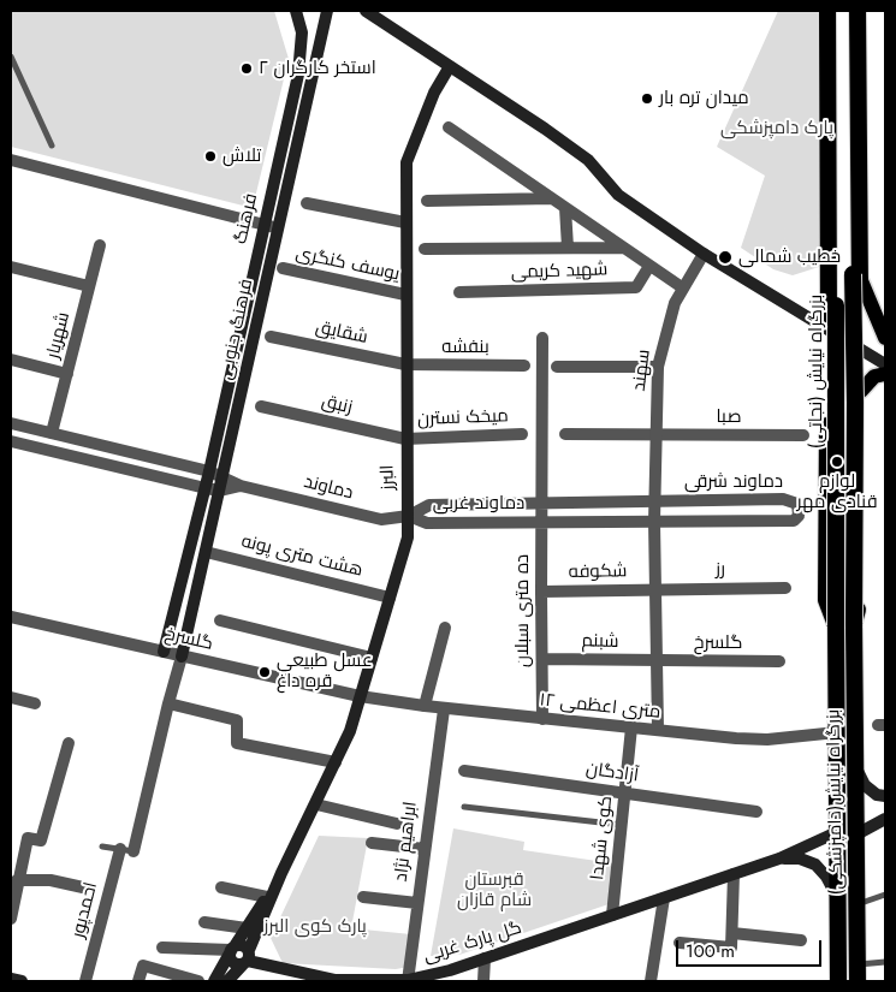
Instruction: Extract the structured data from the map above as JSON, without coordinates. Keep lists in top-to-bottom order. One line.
{"streets":{"highway":["بزرگراه نیایش (نجاتی)","بزرگراه نیایش(دامپزشکی)"],"main road":["فرهنگ","فرهنگ جنوبی","البرز","گل پارک غربی"],"street":["یوسف کنگری","شهید کریمی","شقایق","شهریار","بنفشه","سهند","زنبق","صبا","میخک نسترن","دماوند شرقی","دماوند","دماوند غربی","هشت متری پونه","رز","شکوفه","ده متری سبلان","گلسرخ","شبنم","۱۲ متری اعظمی","آزادگان","کوی شهدا","ابراهیم نژاد","احمدپور"]},"crossings":[["فرهنگ","گلسرخ"],["یوسف کنگری","البرز"],["فرهنگ جنوبی","هشت متری پونه"],["فرهنگ جنوبی","گلسرخ"],["شقایق","بنفشه"],["شقایق","البرز"],["بنفشه","البرز"],["سهند","صبا"],["سهند","دماوند شرقی"],["سهند","دماوند غربی"],["بزرگراه نیایش (نجاتی)","بزرگراه نیایش(دامپزشکی)"],["زنبق","میخک نسترن"],["زنبق","البرز"],["میخک نسترن","البرز"],["البرز","دماوند"],["البرز","دماوند غربی"],["البرز","هشت متری پونه"],["البرز","گلسرخ"],["البرز","۱۲ متری اعظمی"],["البرز","گل پارک غربی"],["دماوند شرقی","دماوند غربی"],["دماوند","دماوند غربی"],["دماوند غربی","ده متری سبلان"],["رز","شکوفه"],["شکوفه","ده متری سبلان"],["ده متری سبلان","شبنم"],["ده متری سبلان","۱۲ متری اعظمی"],["گلسرخ","شبنم"],["گلسرخ","۱۲ متری اعظمی"],["۱۲ متری اعظمی","بزرگراه نیایش(دامپزشکی)"],["۱۲ متری اعظمی","کوی شهدا"],["۱۲ متری اعظمی","ابراهیم نژاد"],["آزادگان","کوی شهدا"],["بزرگراه نیایش(دامپزشکی)","گل پارک غربی"],["کوی شهدا","گل پارک غربی"],["ابراهیم نژاد","گل پارک غربی"]],"parks":["پارک دامپزشکی","قبرستان شام قازان","پارک کوی البرز"],"places":["استخر کارگران ۲","میدان تره بار","تلاش","خطیب شمالی","لوازم قنادی مهر","عسل طبیعی قره داغ"],"scale_bar":"100 m"}
